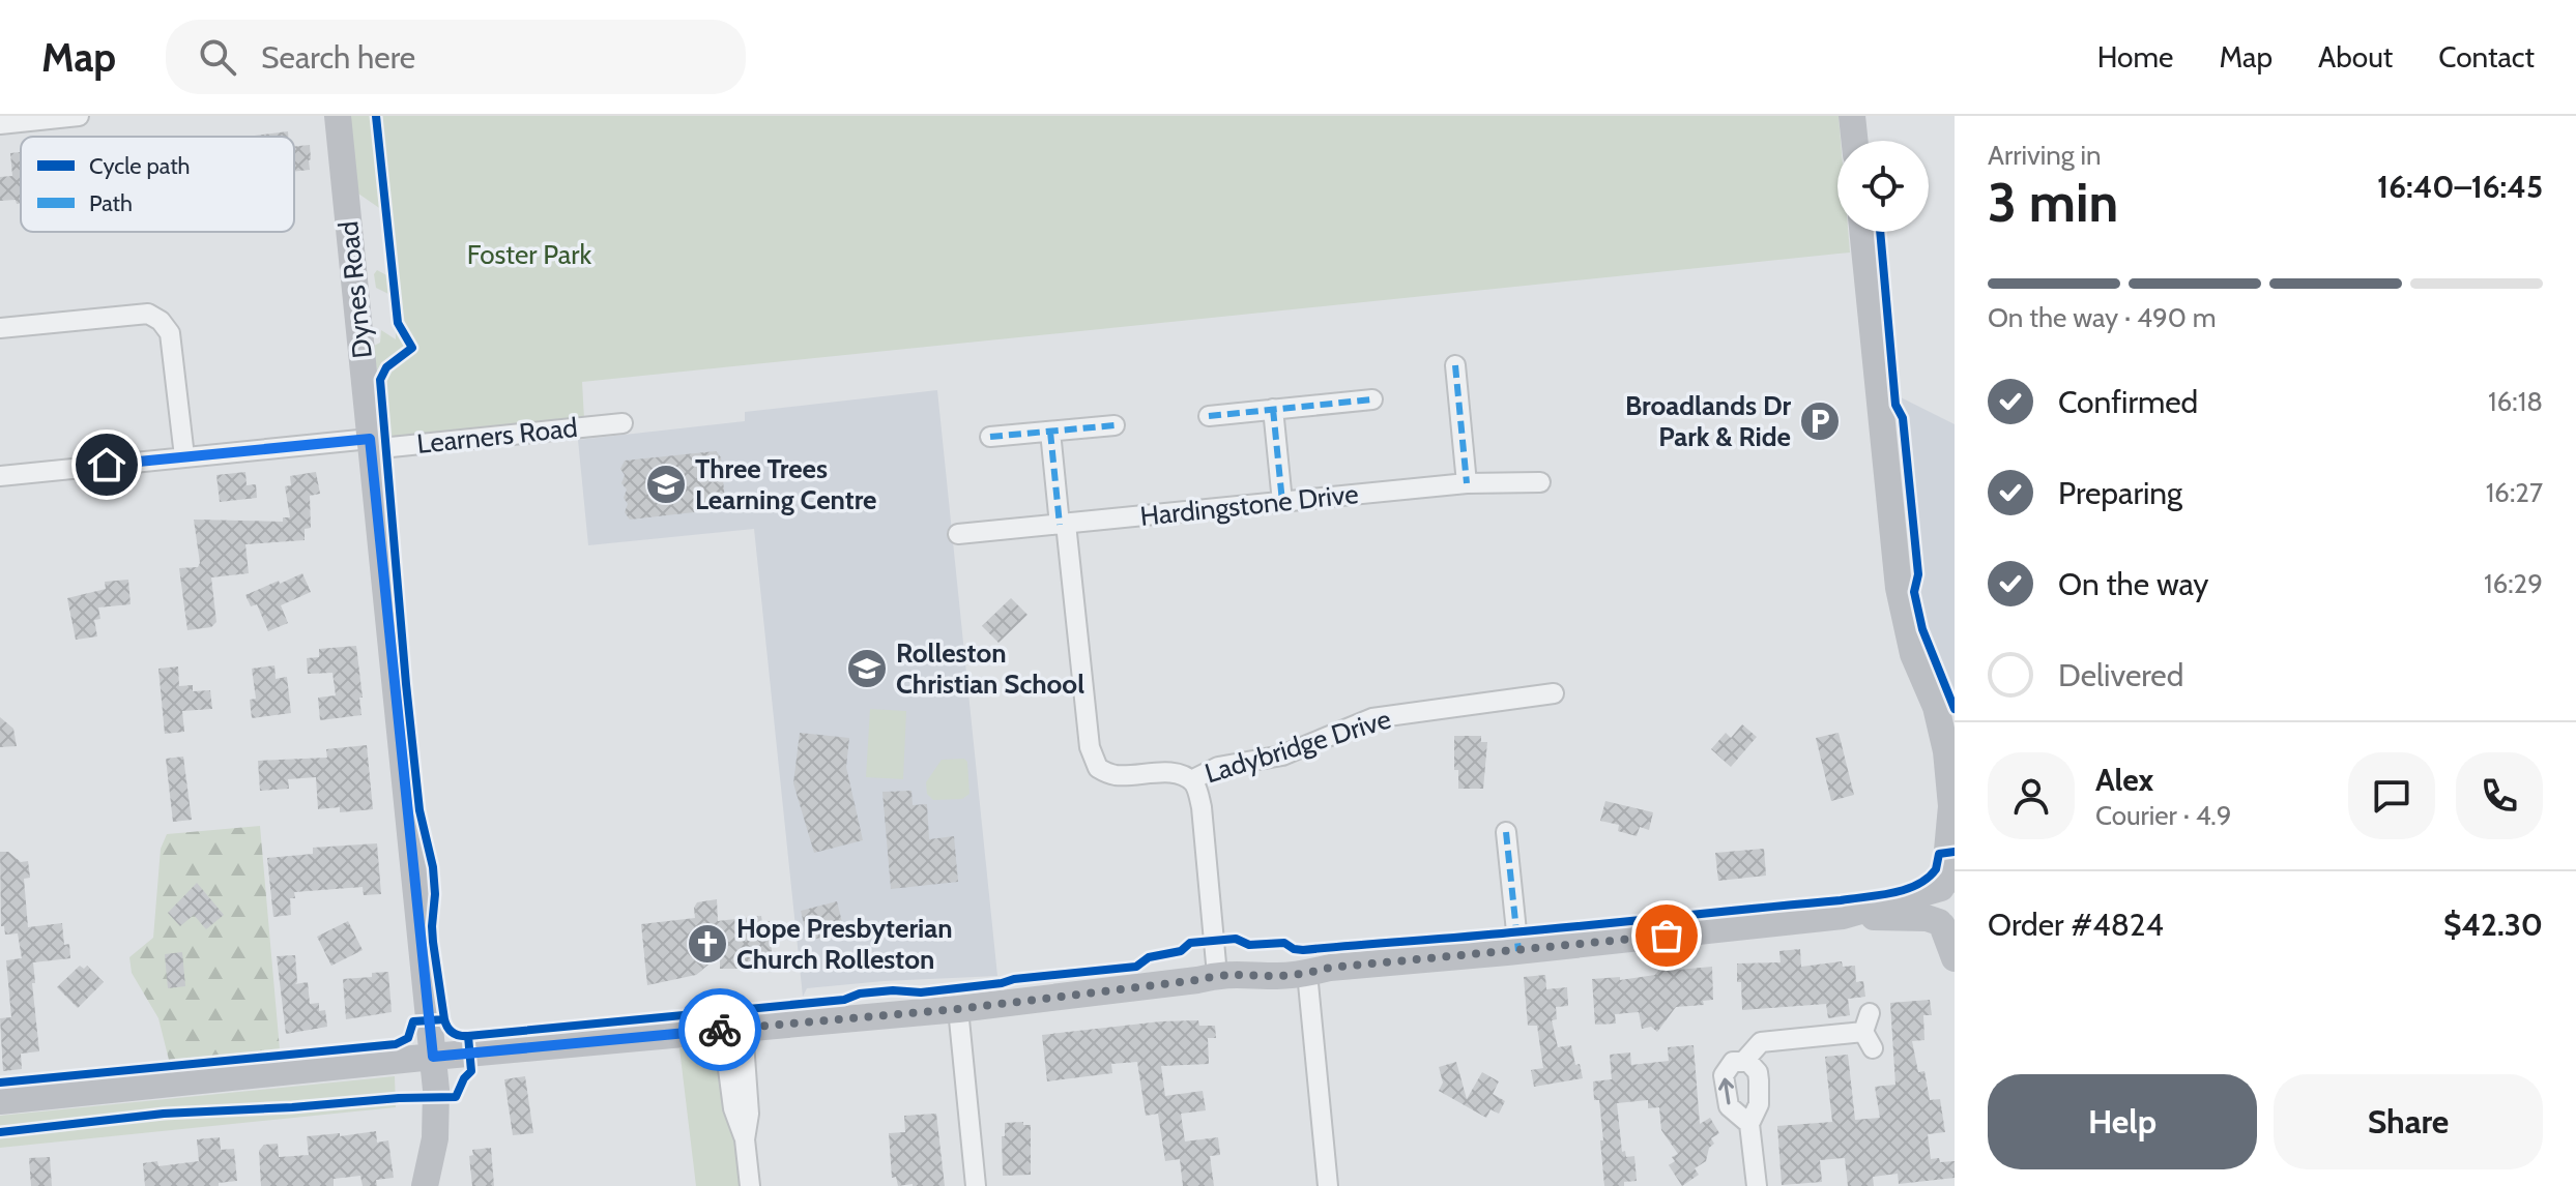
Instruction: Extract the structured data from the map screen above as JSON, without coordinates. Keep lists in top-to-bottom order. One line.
{"streets":{"main road":["Dynes Road"],"street":["Learners Road","Hardingstone Drive","Ladybridge Drive"]},"crossings":[["Dynes Road","Learners Road"]],"parks":["Foster Park"],"places":{"parking":["Broadlands Dr Park & Ride"],"school or university":["Three Trees Learning Centre","Rolleston Christian School"],"church":["Hope Presbyterian Church Rolleston"]},"legend":["Cycle path","Path"],"page":{"header":"Map","search":"Search here","nav":["Home","Map","About","Contact"],"heading":["3 min","Arriving in","16:40–16:45"],"panel":["Alex","Courier · 4.9","Order #4824","$42.30"],"bar":"On the way · 490 m","list":[["Confirmed","16:18"],["Preparing","16:27"],["On the way","16:29"],"Delivered"],"buttons":["Help","Share"]}}
